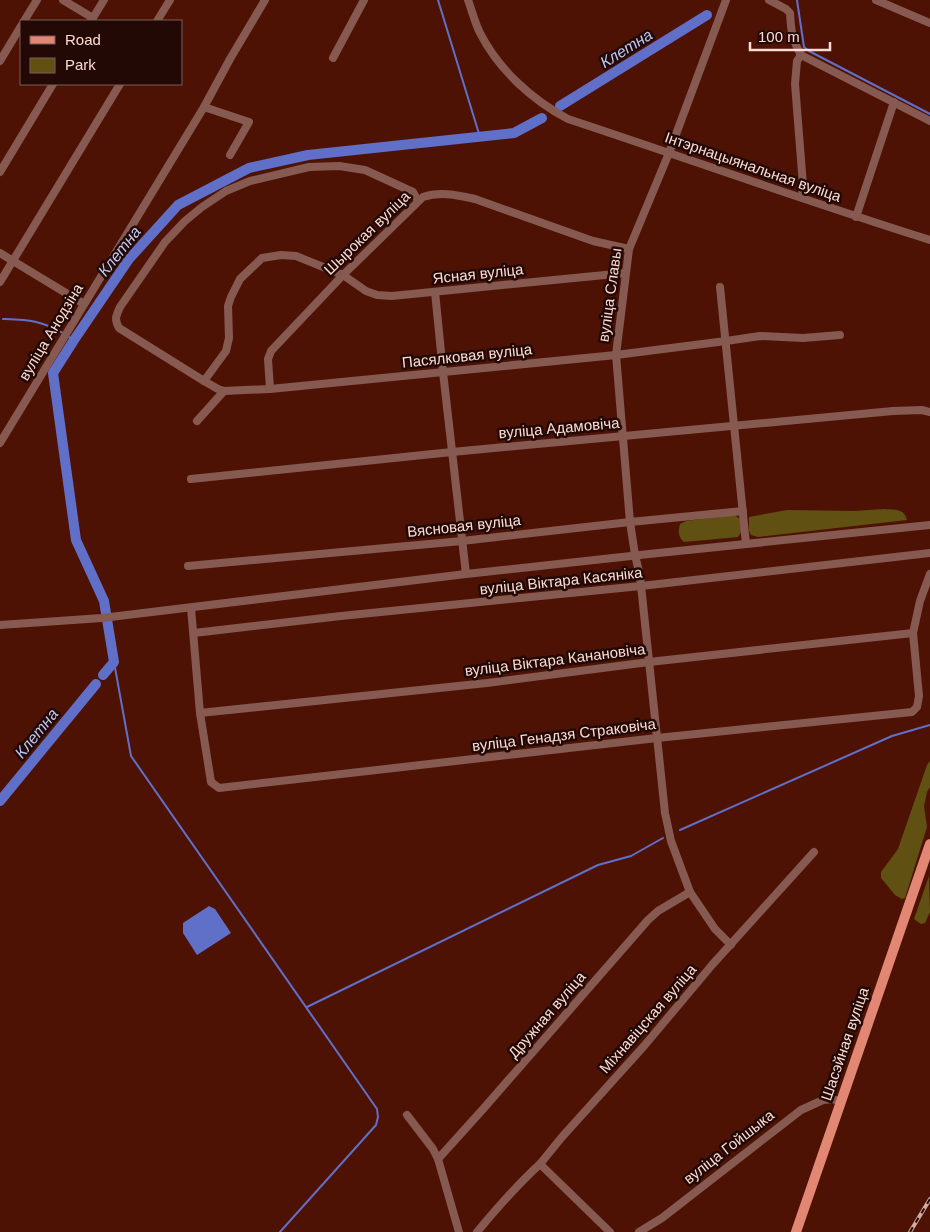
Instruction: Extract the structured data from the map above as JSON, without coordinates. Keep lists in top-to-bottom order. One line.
{"streets":{"main road":["Шасэйная вуліца"],"street":["Інтэрнацыянальная вуліца","Шырокая вуліца","Ясная вуліца","вуліца Славы","вуліца Анодзіна","Пасялковая вуліца","вуліца Адамовіча","Вясновая вуліца","вуліца Віктара Касяніка","вуліца Віктара Канановіча","вуліца Генадзя Страковіча","Дружная вуліца","Міхнавіцская вуліца","вуліца Гойшыка"]},"crossings":[["Інтэрнацыянальная вуліца","вуліца Славы"],["Шырокая вуліца","Ясная вуліца"],["Шырокая вуліца","вуліца Славы"],["Шырокая вуліца","Пасялковая вуліца"],["Ясная вуліца","вуліца Славы"],["вуліца Славы","Пасялковая вуліца"],["вуліца Славы","вуліца Адамовіча"],["вуліца Славы","Вясновая вуліца"],["вуліца Славы","вуліца Віктара Касяніка"],["вуліца Славы","вуліца Віктара Канановіча"],["вуліца Славы","вуліца Генадзя Страковіча"],["вуліца Славы","Дружная вуліца"],["вуліца Віктара Канановіча","вуліца Генадзя Страковіча"],["Шасэйная вуліца","вуліца Гойшыка"]],"water":["Клетна"],"legend":["Road","Park"],"scale_bar":"100 m"}
